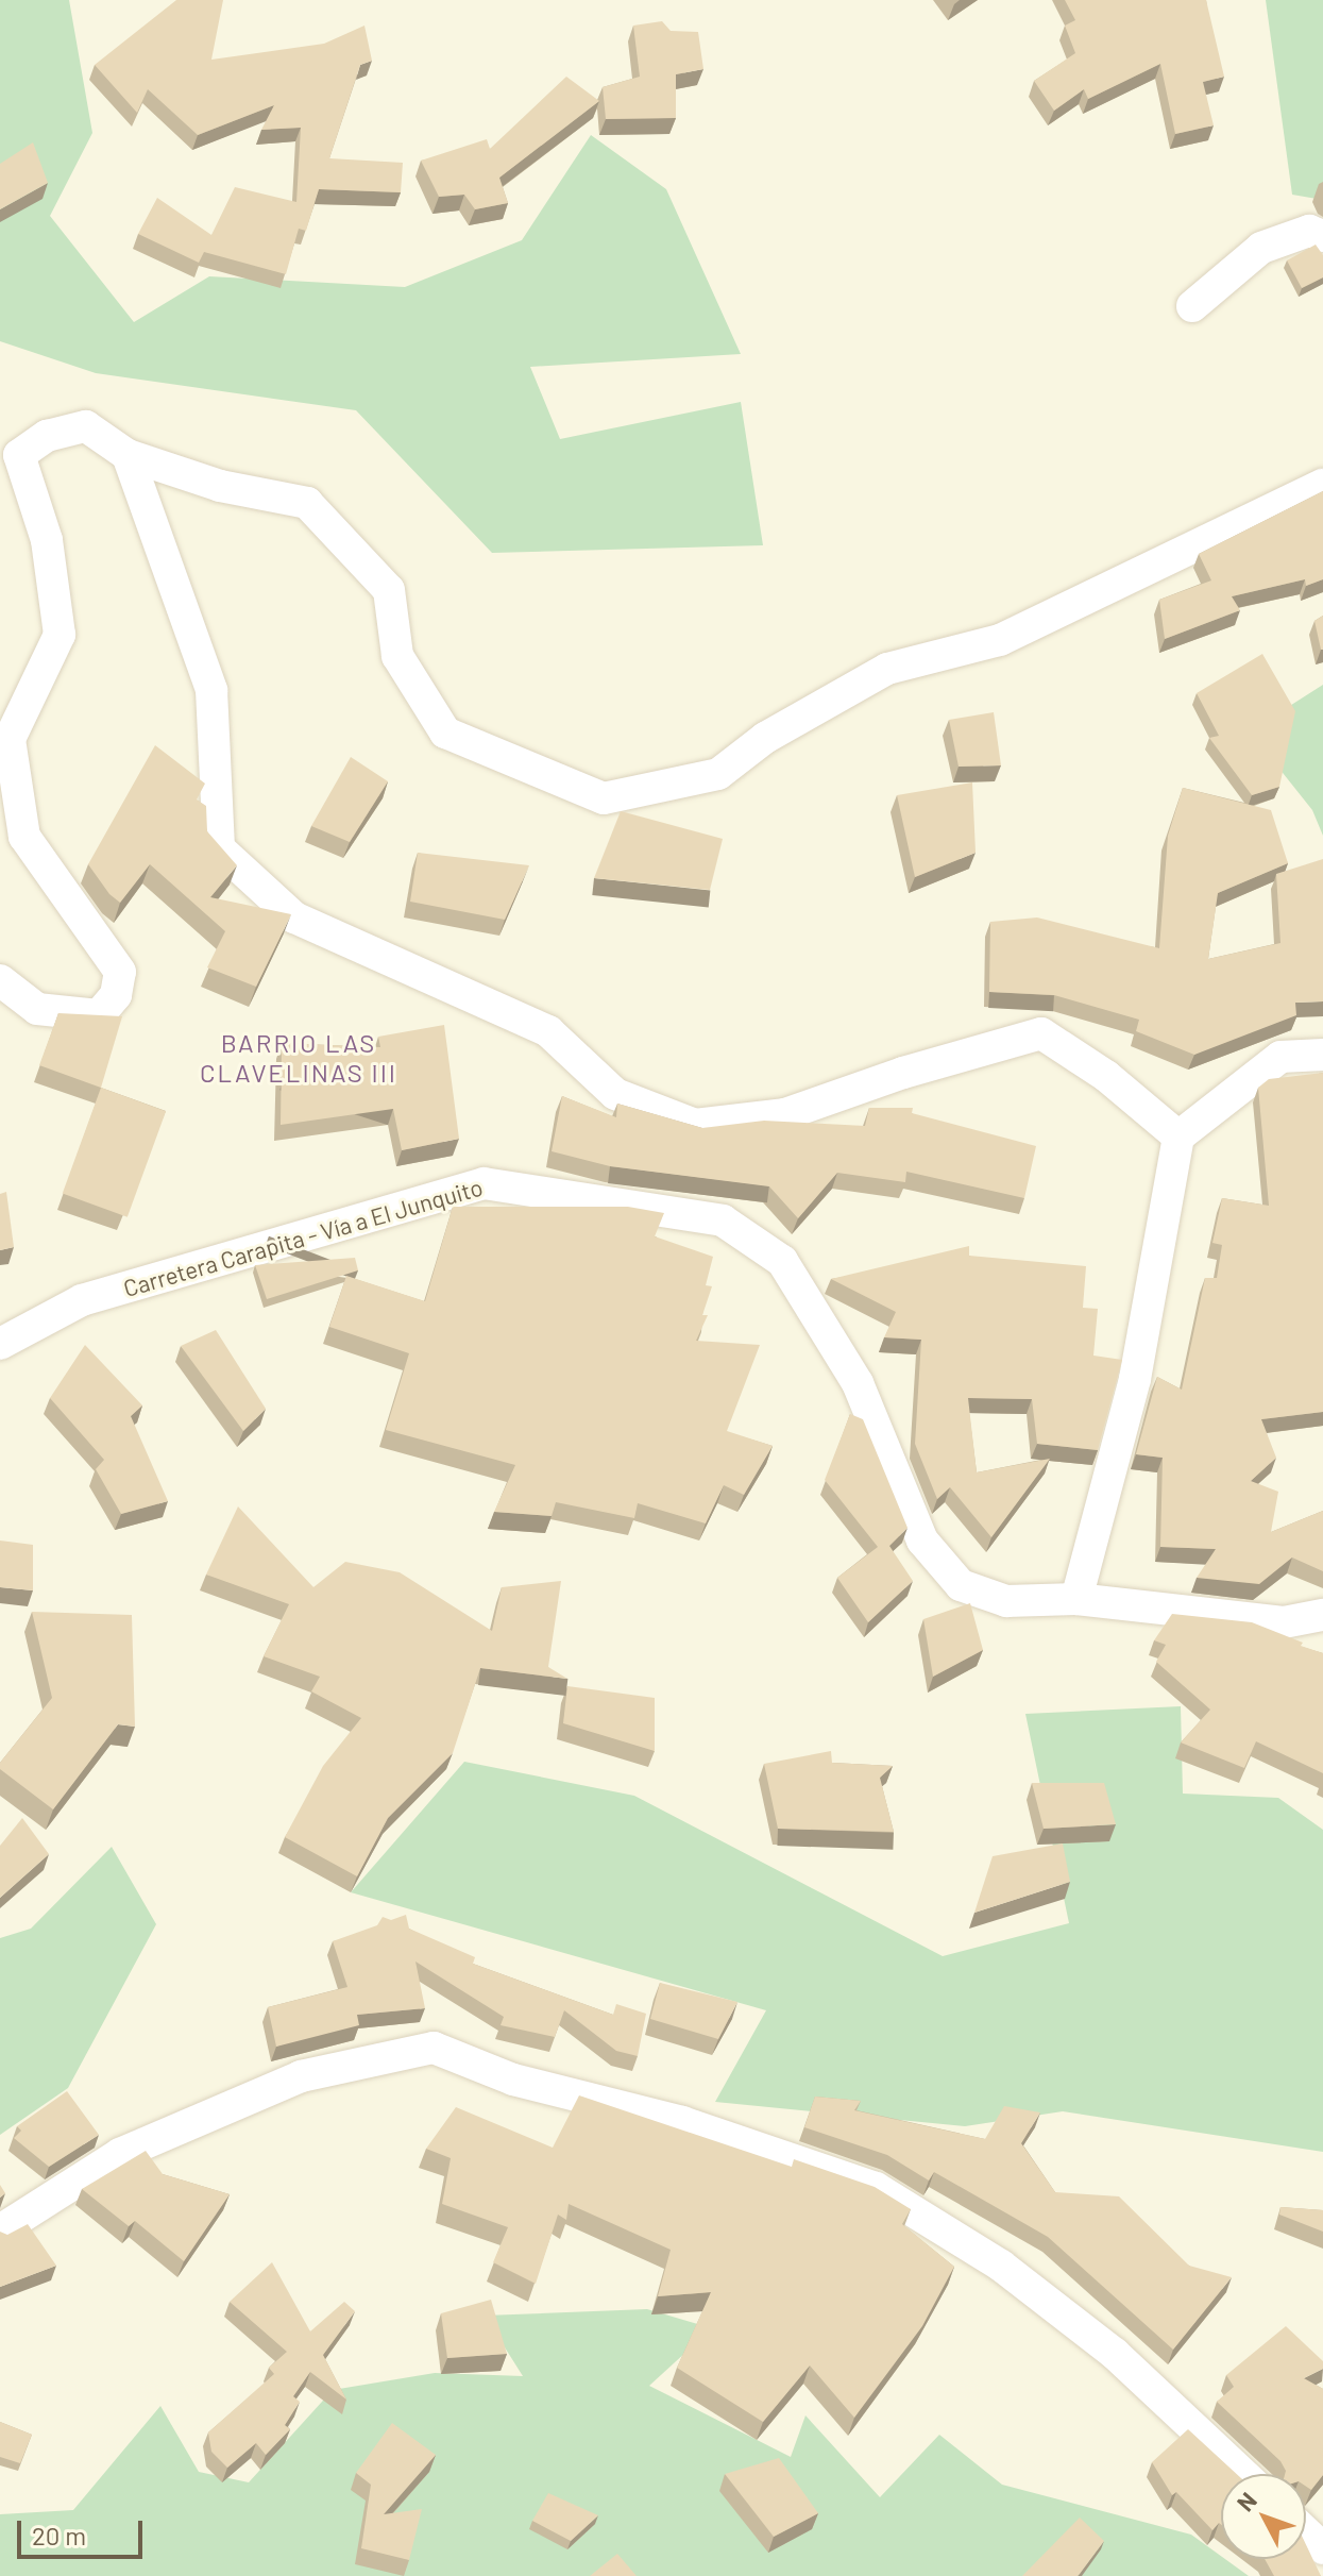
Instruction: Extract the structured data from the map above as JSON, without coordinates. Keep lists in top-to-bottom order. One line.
{"streets":{"street":["Carretera Carapita - Vía a El Junquito"]},"districts":["BARRIO LAS CLAVELINAS III"],"scale_bar":"20 m","north":"top left"}
